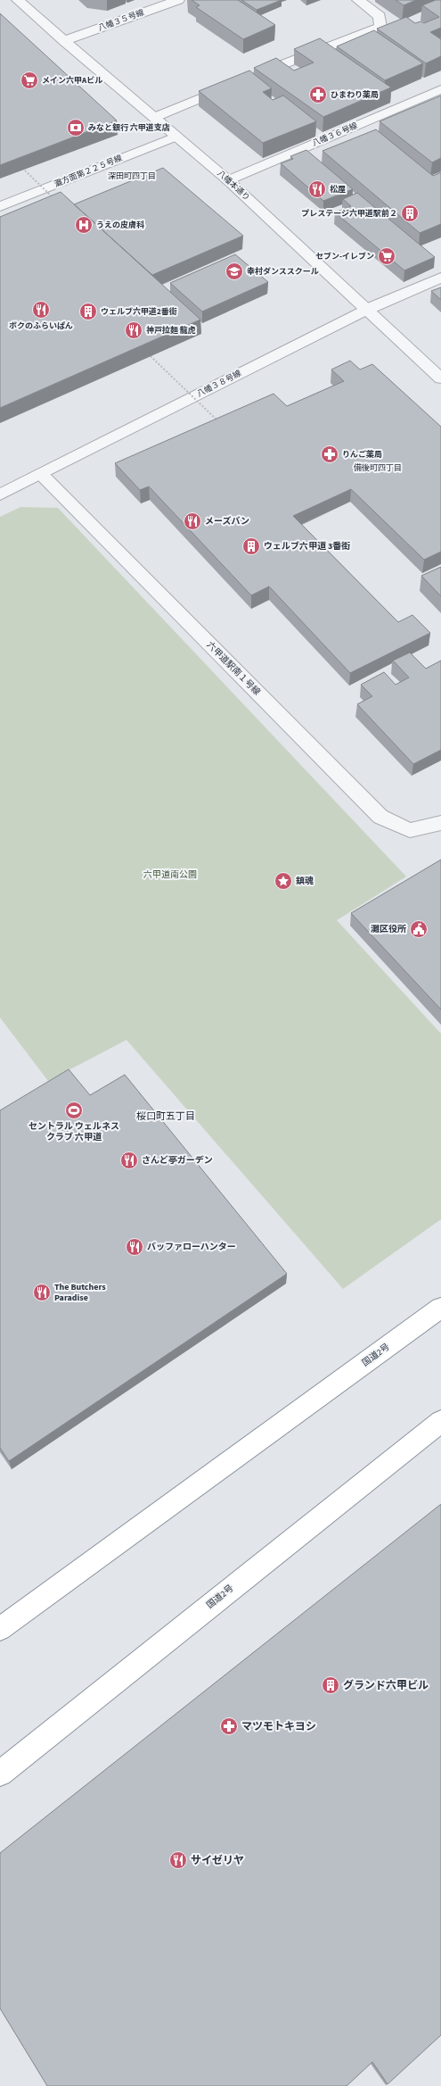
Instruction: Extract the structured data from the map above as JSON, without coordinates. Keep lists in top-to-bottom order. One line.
{"streets":{"highway":["国道2号"],"street":["八幡３５号線","八幡３６号線","灘方面第２２５号線","八幡本通り","八幡３８号線","六甲道駅南１号線"]},"crossings":[["八幡３５号線","八幡本通り"],["八幡３６号線","八幡本通り"],["灘方面第２２５号線","八幡本通り"],["八幡本通り","八幡３８号線"],["八幡３８号線","六甲道駅南１号線"]],"districts":["深田町四丁目","備後町四丁目","桜口町五丁目"],"parks":["六甲道南公園"],"places":{"supermarket":["メイン六甲Aビル","セブン-イレブン"],"pharmacy":["ひまわり薬局","りんご薬局","マツモトキヨシ"],"bank":["みなと銀行 六甲道支店"],"restaurant":["松屋","ボクのふらいぱん","神戸拉麺 龍虎","メーズバン","さんど亭ガーデン","バッファローハンター","The Butchers Paradise","サイゼリヤ"],"building":["プレステージ六甲道駅前２","ウェルブ六甲道2番街","ウェルブ六甲道 3番街","グランド六甲ビル"],"hospital":["うえの皮膚科"],"school or university":["幸村ダンススクール"],"place":["鎮魂"],"public building":["灘区役所"],"sports":["セントラル ウェルネス クラブ 六甲道"]}}
